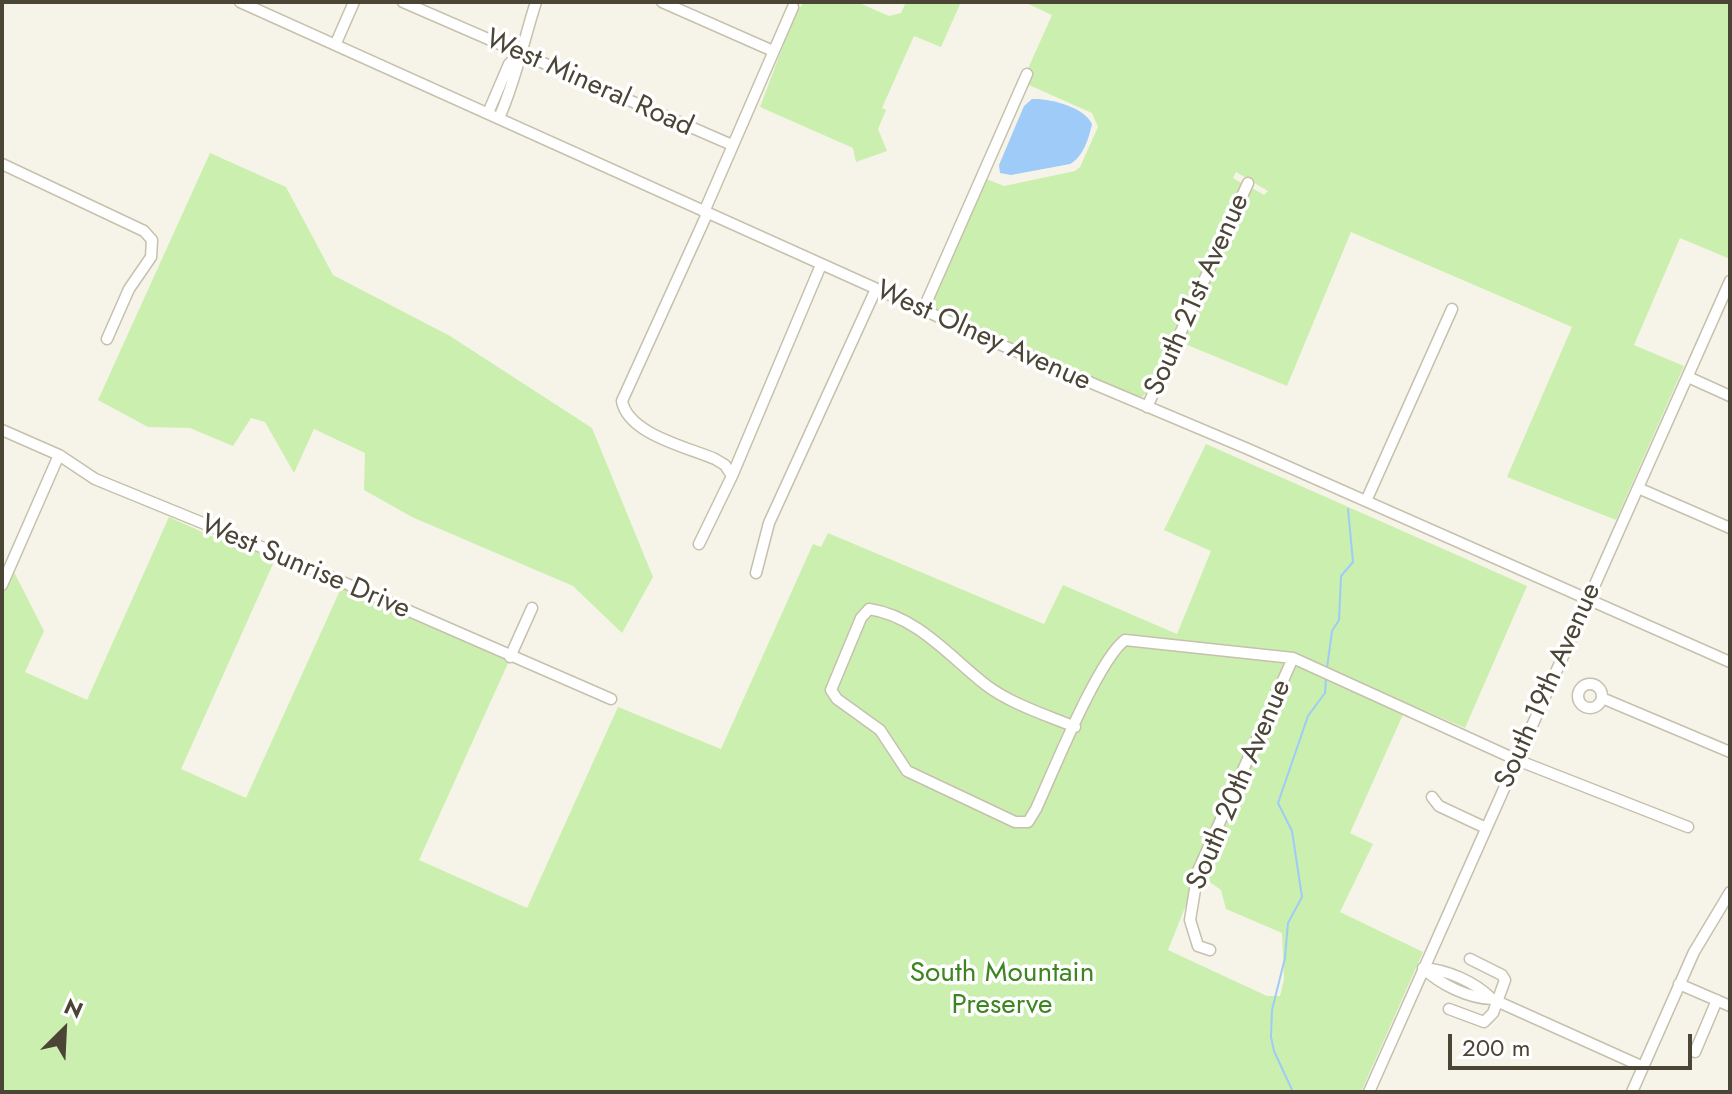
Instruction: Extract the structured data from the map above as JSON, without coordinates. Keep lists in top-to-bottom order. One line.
{"streets":{"street":["West Mineral Road","South 21st Avenue","West Olney Avenue","West Sunrise Drive","South 19th Avenue","South 20th Avenue"]},"crossings":[["South 21st Avenue","West Olney Avenue"],["West Olney Avenue","South 19th Avenue"]],"parks":["South Mountain Preserve"],"scale_bar":"200 m","north":"top right"}
